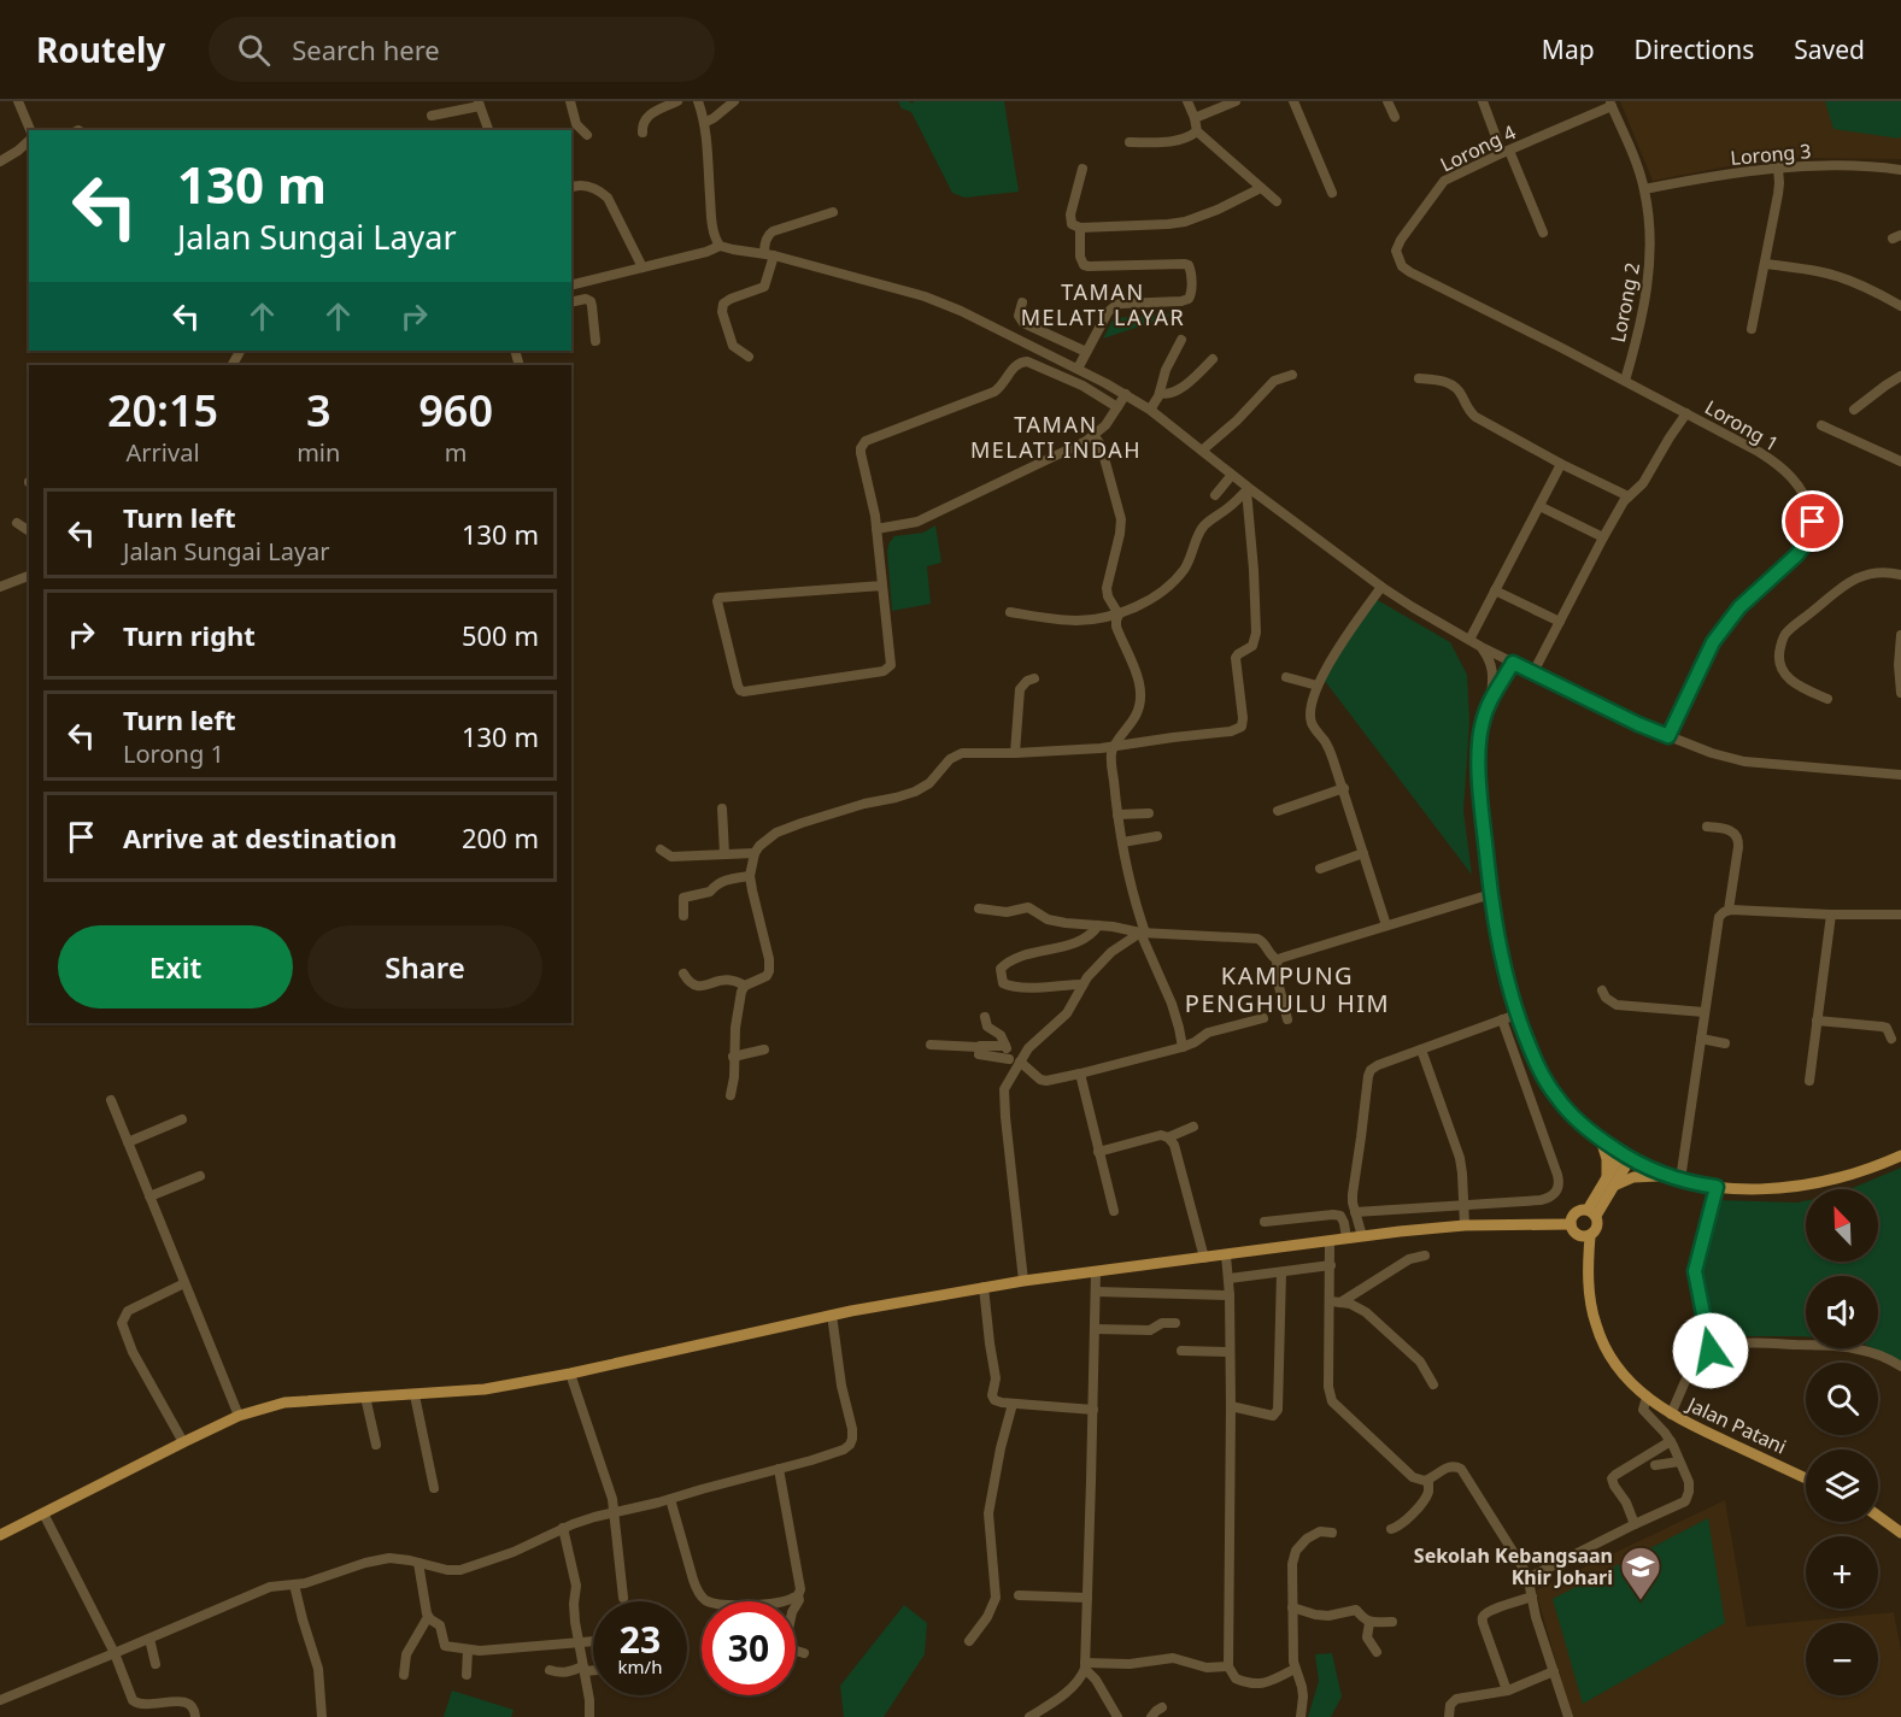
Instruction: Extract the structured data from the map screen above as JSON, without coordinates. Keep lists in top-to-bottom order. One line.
{"streets":{"main road":["Jalan Patani"],"street":["Lorong 4","Lorong 3","Lorong 2","Lorong 1"]},"crossings":[["Lorong 4","Lorong 2"],["Lorong 4","Lorong 1"],["Lorong 3","Lorong 2"],["Lorong 2","Lorong 1"]],"districts":["TAMAN MELATI LAYAR","TAMAN MELATI INDAH","KAMPUNG PENGHULU HIM"],"places":{"school or university":["Sekolah Kebangsaan Khir Johari"]},"north":"top left","page":{"header":"Routely","search":"Search here","nav":["Map","Directions","Saved"],"turn":["130 m","Jalan Sungai Layar"],"eta":["20:15","Arrival","3","min","960","m"],"list":[{"name":"Turn left","note":"Jalan Sungai Layar","value":"130 m"},{"name":"Turn right","value":"500 m"},{"name":"Turn left","note":"Lorong 1","value":"130 m"},{"name":"Arrive at destination","value":"200 m"}],"buttons":["Exit","Share"],"map_buttons":["+","−"],"speed":"23 km/h","limit":"30"}}
